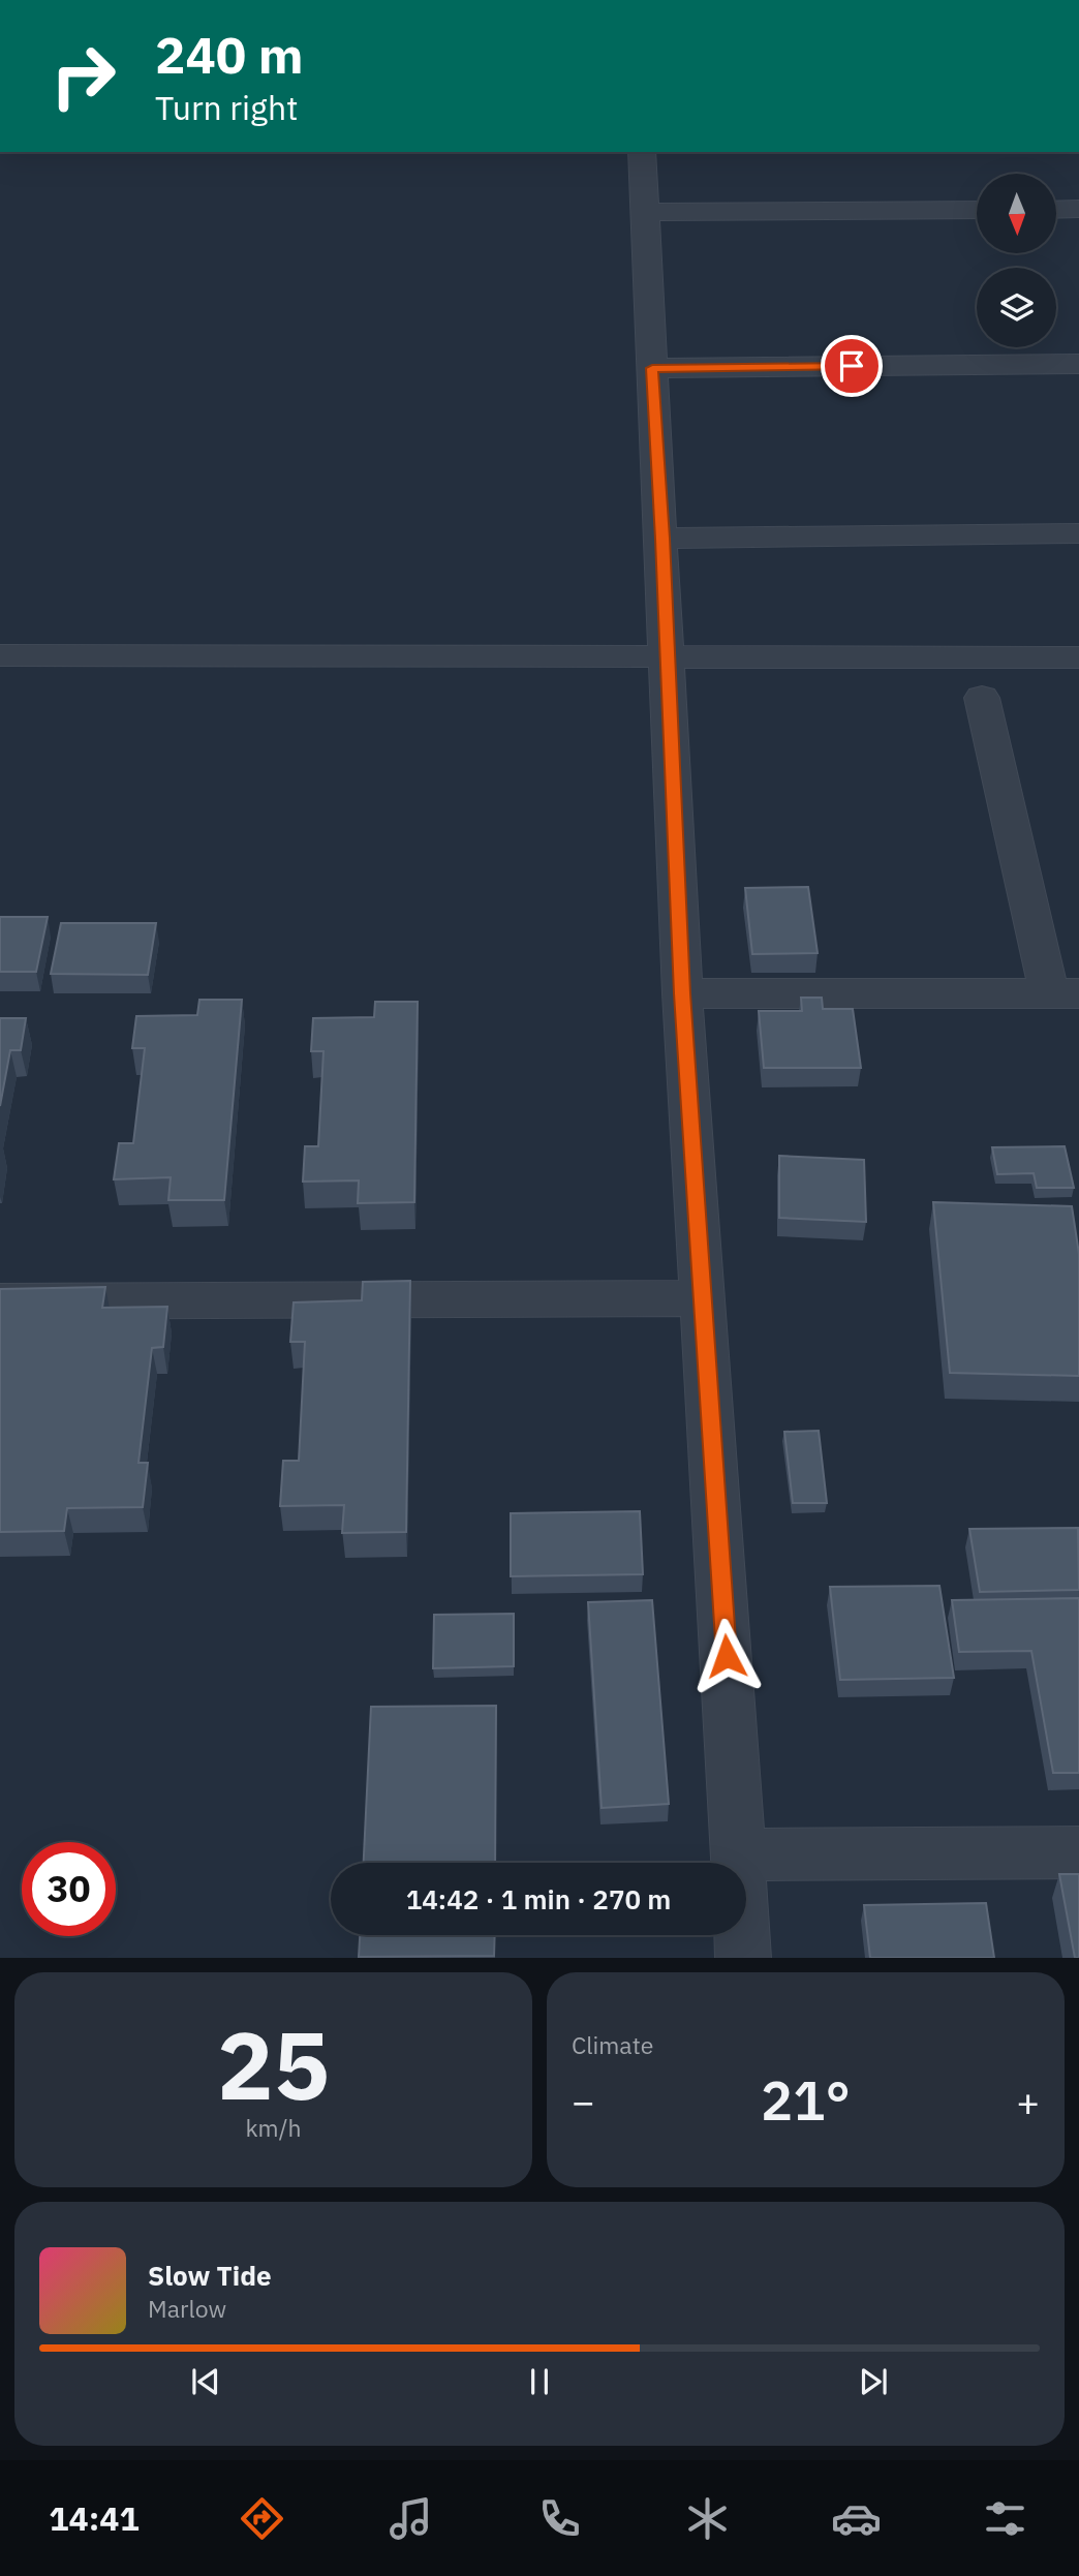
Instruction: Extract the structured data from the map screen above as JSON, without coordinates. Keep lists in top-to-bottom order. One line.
{"north":"bottom","page":{"turn":["240 m","Turn right"],"limit":"30","trip":"14:42 · 1 min · 270 m","tile":[["25","km/h"],"Climate"],"heat":["−","21°","+"],"song":["Slow Tide","Marlow"],"tabs":"14:41"}}
